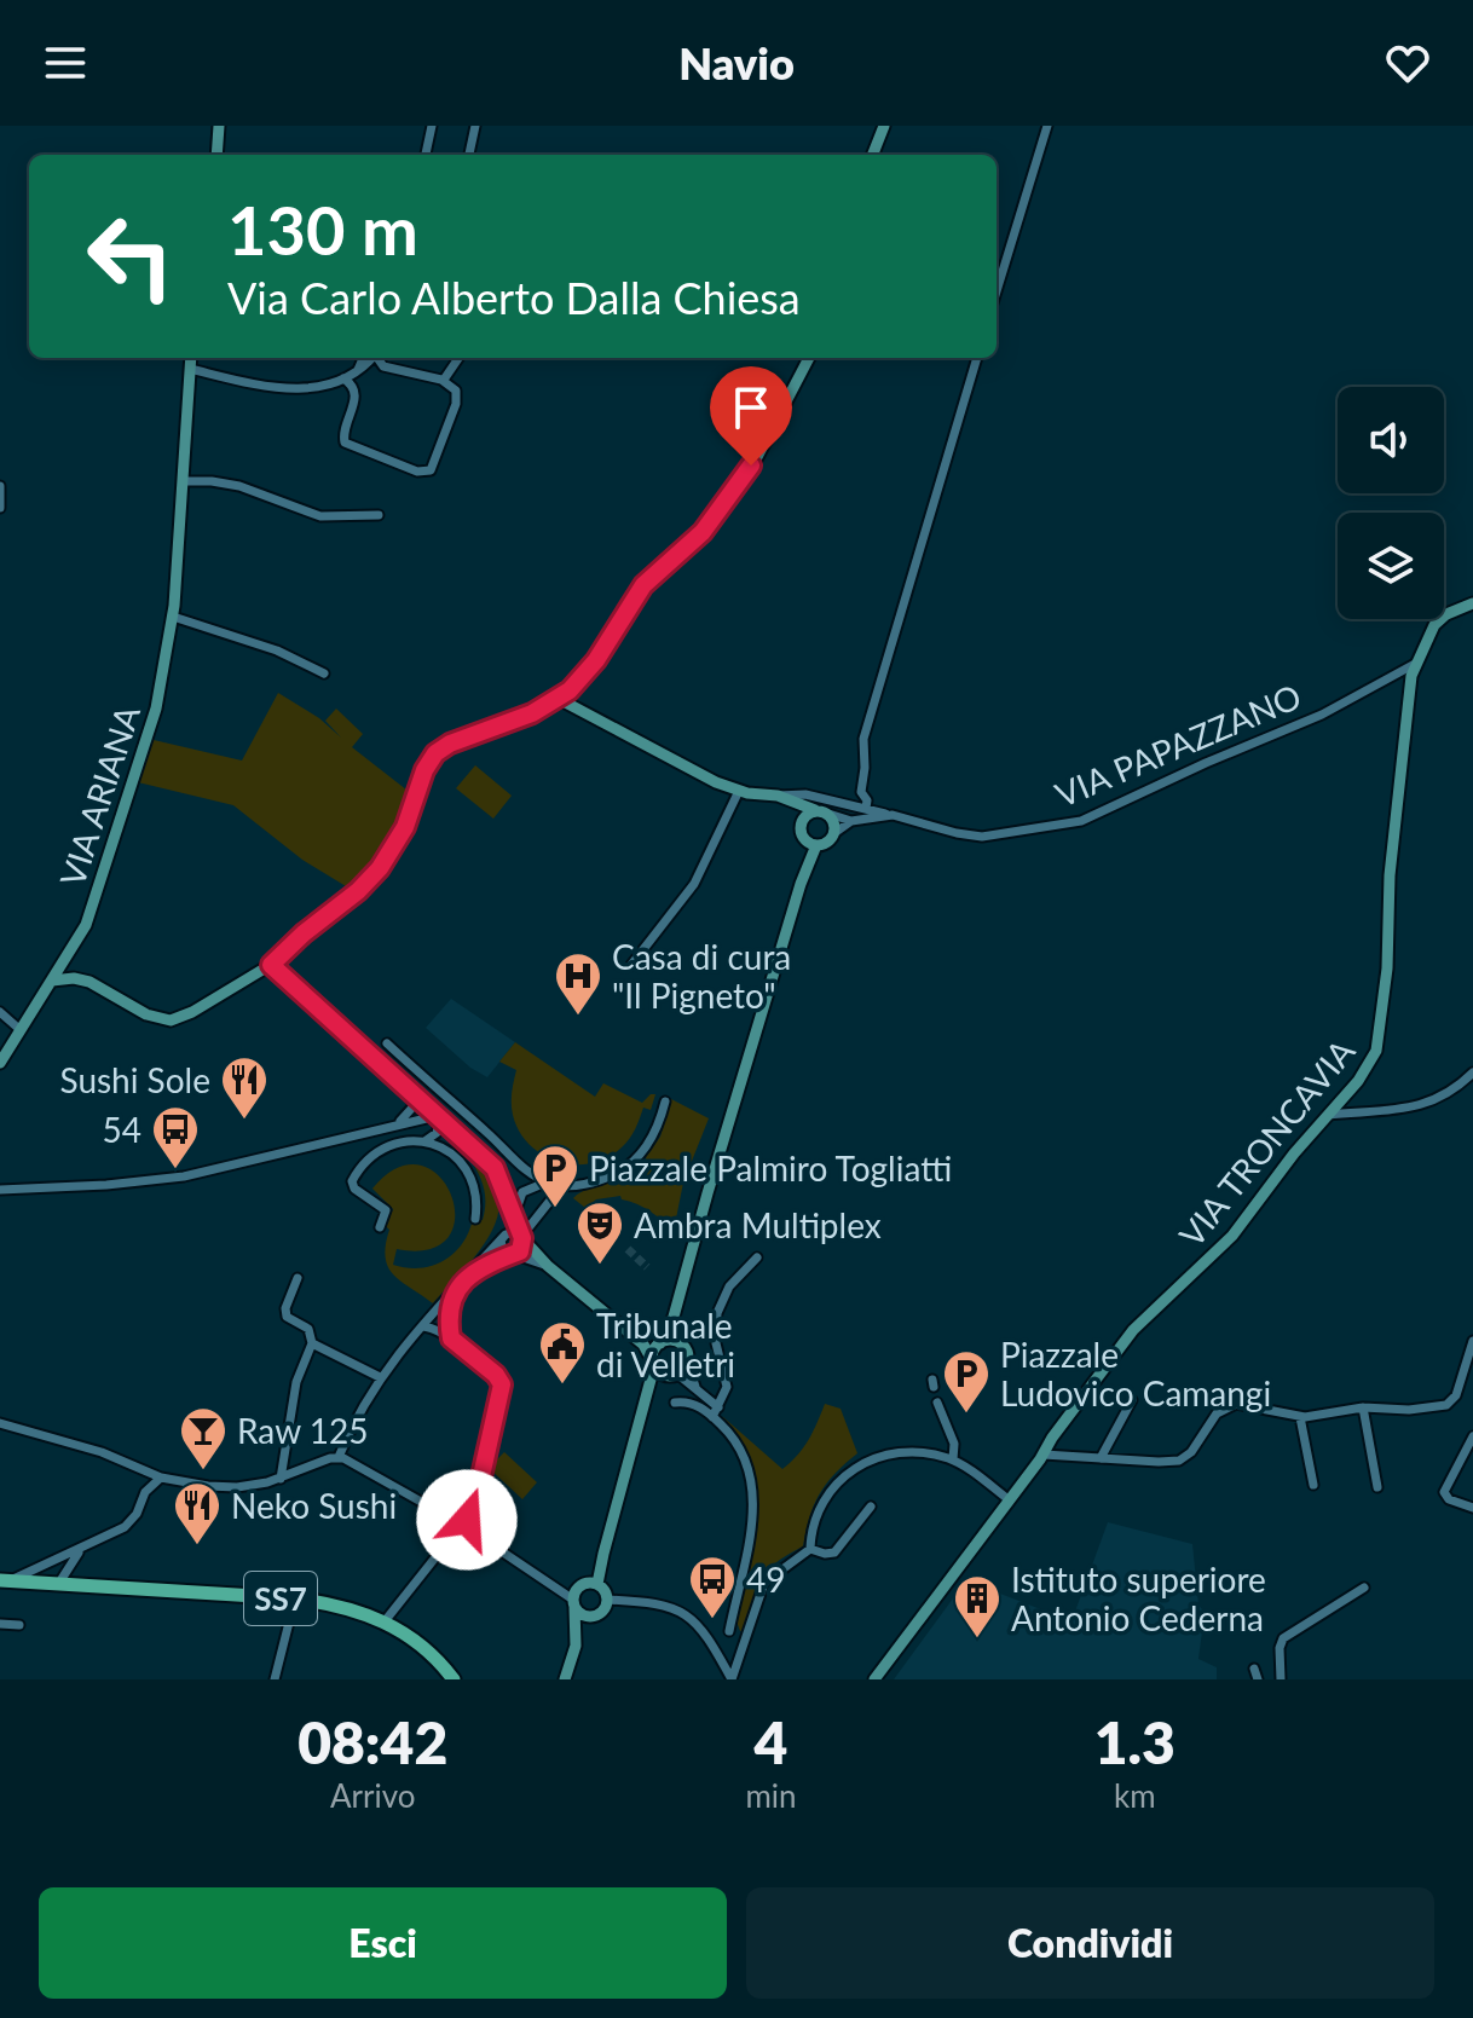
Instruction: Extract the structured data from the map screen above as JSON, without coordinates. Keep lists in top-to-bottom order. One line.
{"streets":{"main road":["SS7"],"street":["VIA PAPAZZANO","VIA ARIANA","VIA TRONCAVIA"]},"crossings":[["VIA PAPAZZANO","VIA TRONCAVIA"]],"places":{"hospital":["Casa di cura \"Il Pigneto\""],"restaurant":["Sushi Sole","Neko Sushi"],"bus stop":["54","49"],"parking":["Piazzale Palmiro Togliatti","Piazzale Ludovico Camangi"],"theatre":["Ambra Multiplex"],"public building":["Tribunale di Velletri"],"bar":["Raw 125"],"building":["Istituto superiore Antonio Cederna"]},"page":{"header":"Navio","turn":["130 m","Via Carlo Alberto Dalla Chiesa"],"eta":["08:42","Arrivo","4","min","1.3","km"],"buttons":["Esci","Condividi"]}}
